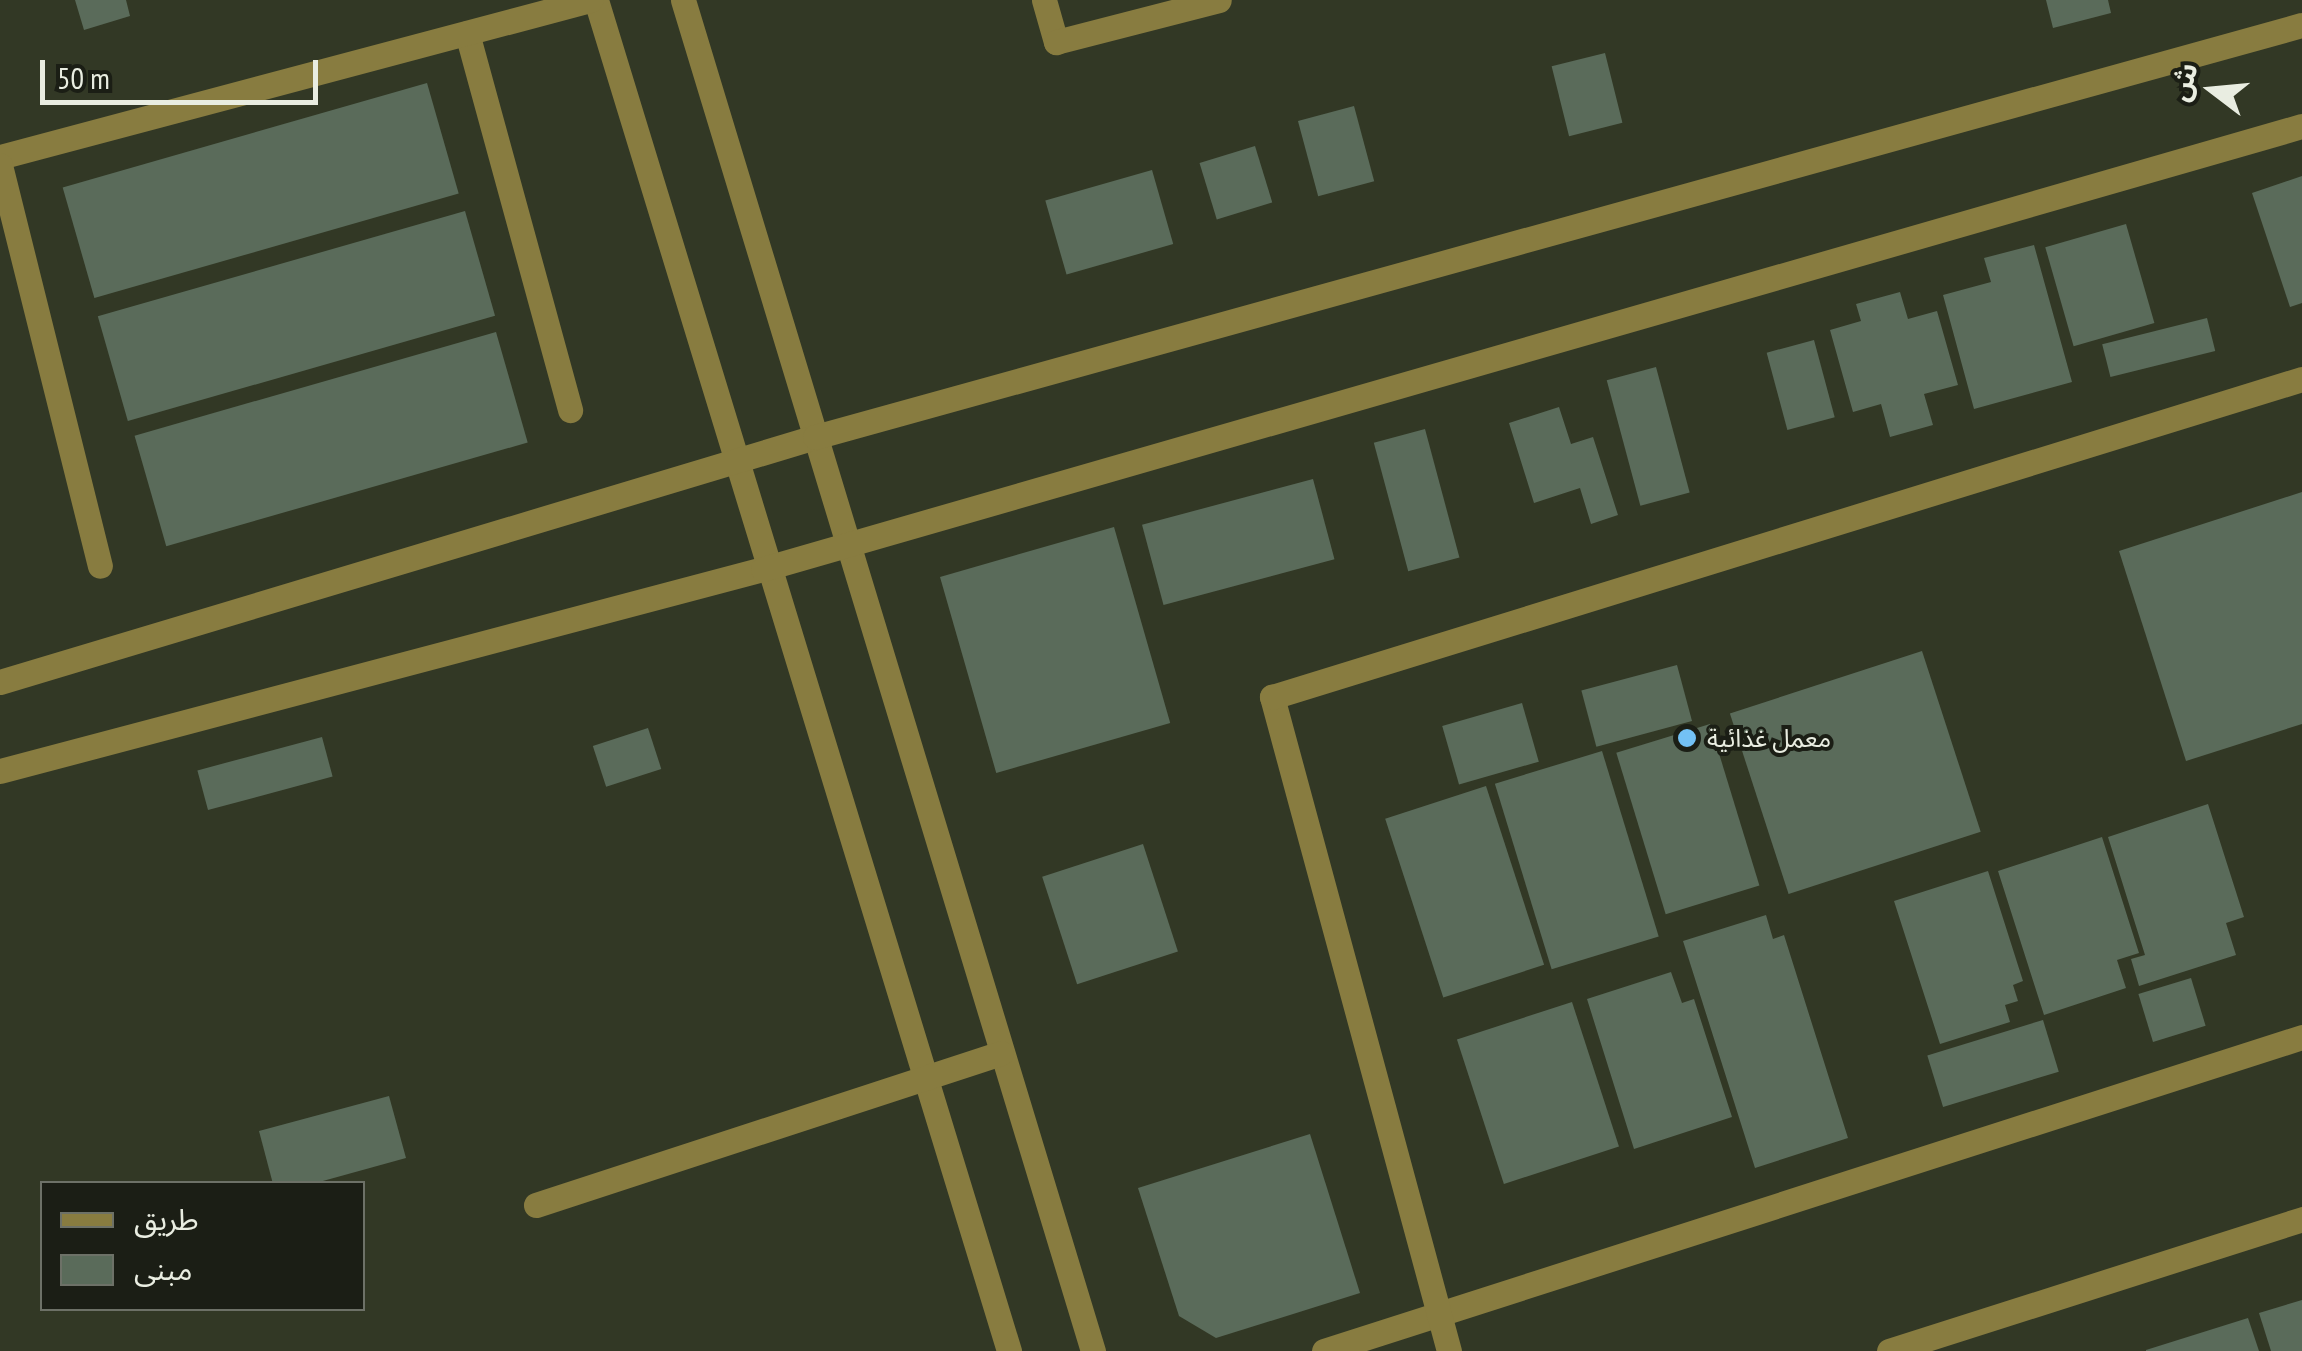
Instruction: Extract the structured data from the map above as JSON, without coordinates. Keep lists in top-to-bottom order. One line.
{"places":["معمل غذائية"],"legend":["طريق","مبنى"],"scale_bar":"50 m","north":"left"}
